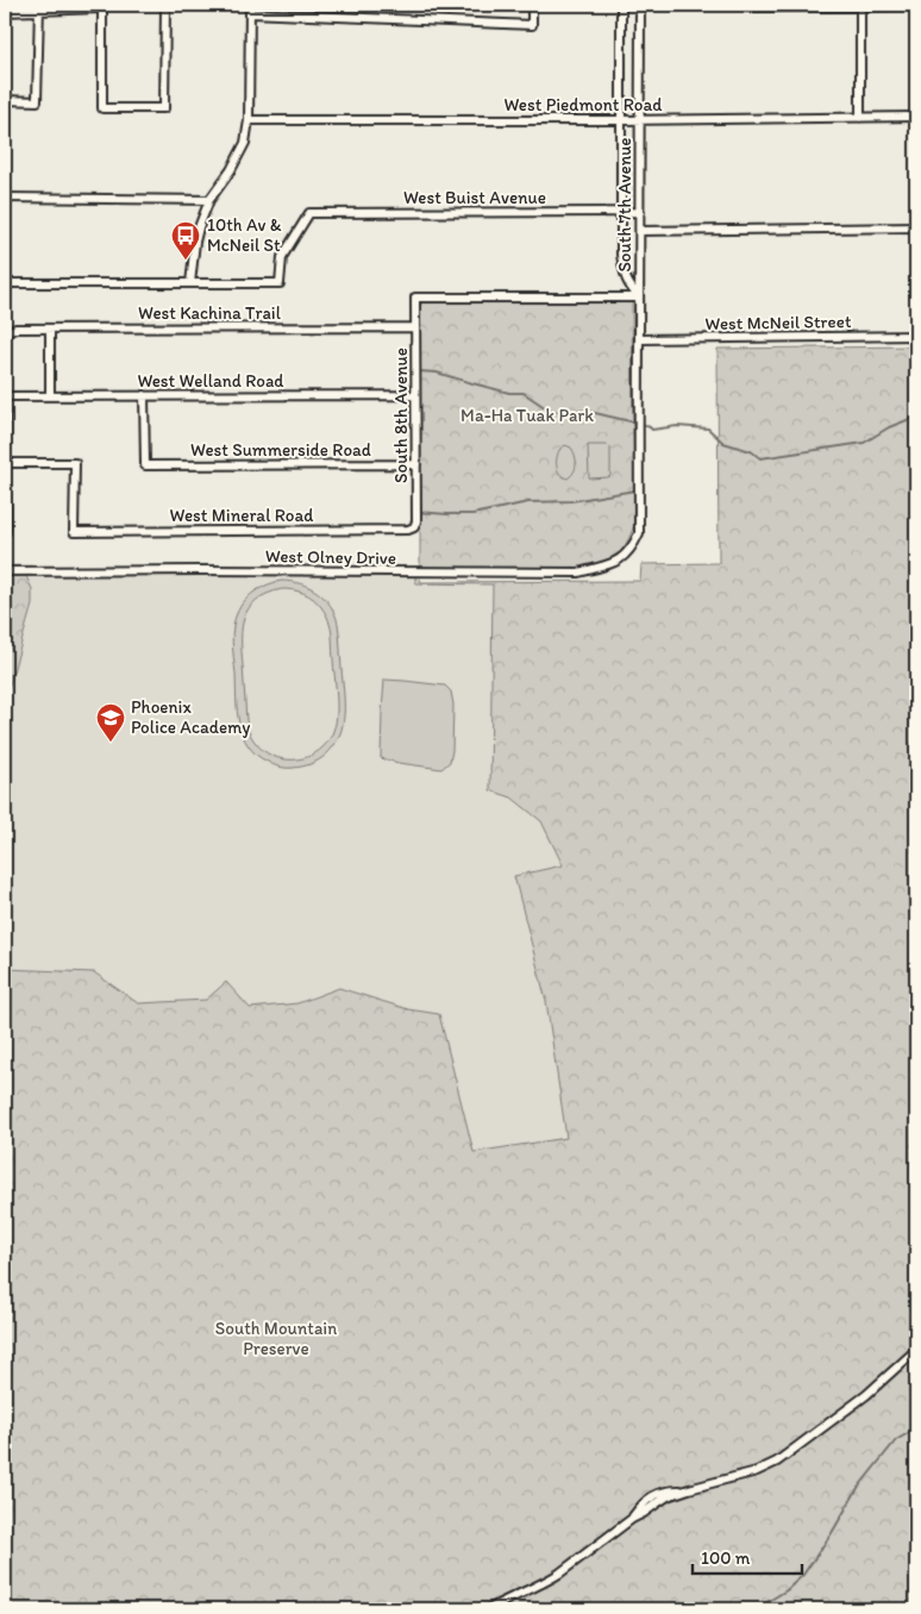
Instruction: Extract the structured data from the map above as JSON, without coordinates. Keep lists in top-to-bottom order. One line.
{"streets":{"street":["West Piedmont Road","West Buist Avenue","South 7th Avenue","West Kachina Trail","West McNeil Street","West Welland Road","South 8th Avenue","West Summerside Road","West Mineral Road","West Olney Drive"]},"crossings":[["West Piedmont Road","South 7th Avenue"],["West Buist Avenue","South 7th Avenue"],["South 7th Avenue","West McNeil Street"],["South 7th Avenue","South 8th Avenue"],["South 7th Avenue","West Olney Drive"],["West Kachina Trail","South 8th Avenue"],["West Welland Road","South 8th Avenue"],["West Welland Road","West Summerside Road"],["South 8th Avenue","West Summerside Road"],["South 8th Avenue","West Mineral Road"]],"parks":["Ma-Ha Tuak Park","South Mountain Preserve"],"places":{"bus stop":["10th Av & McNeil St"],"school or university":["Phoenix Police Academy"]},"scale_bar":"100 m"}
